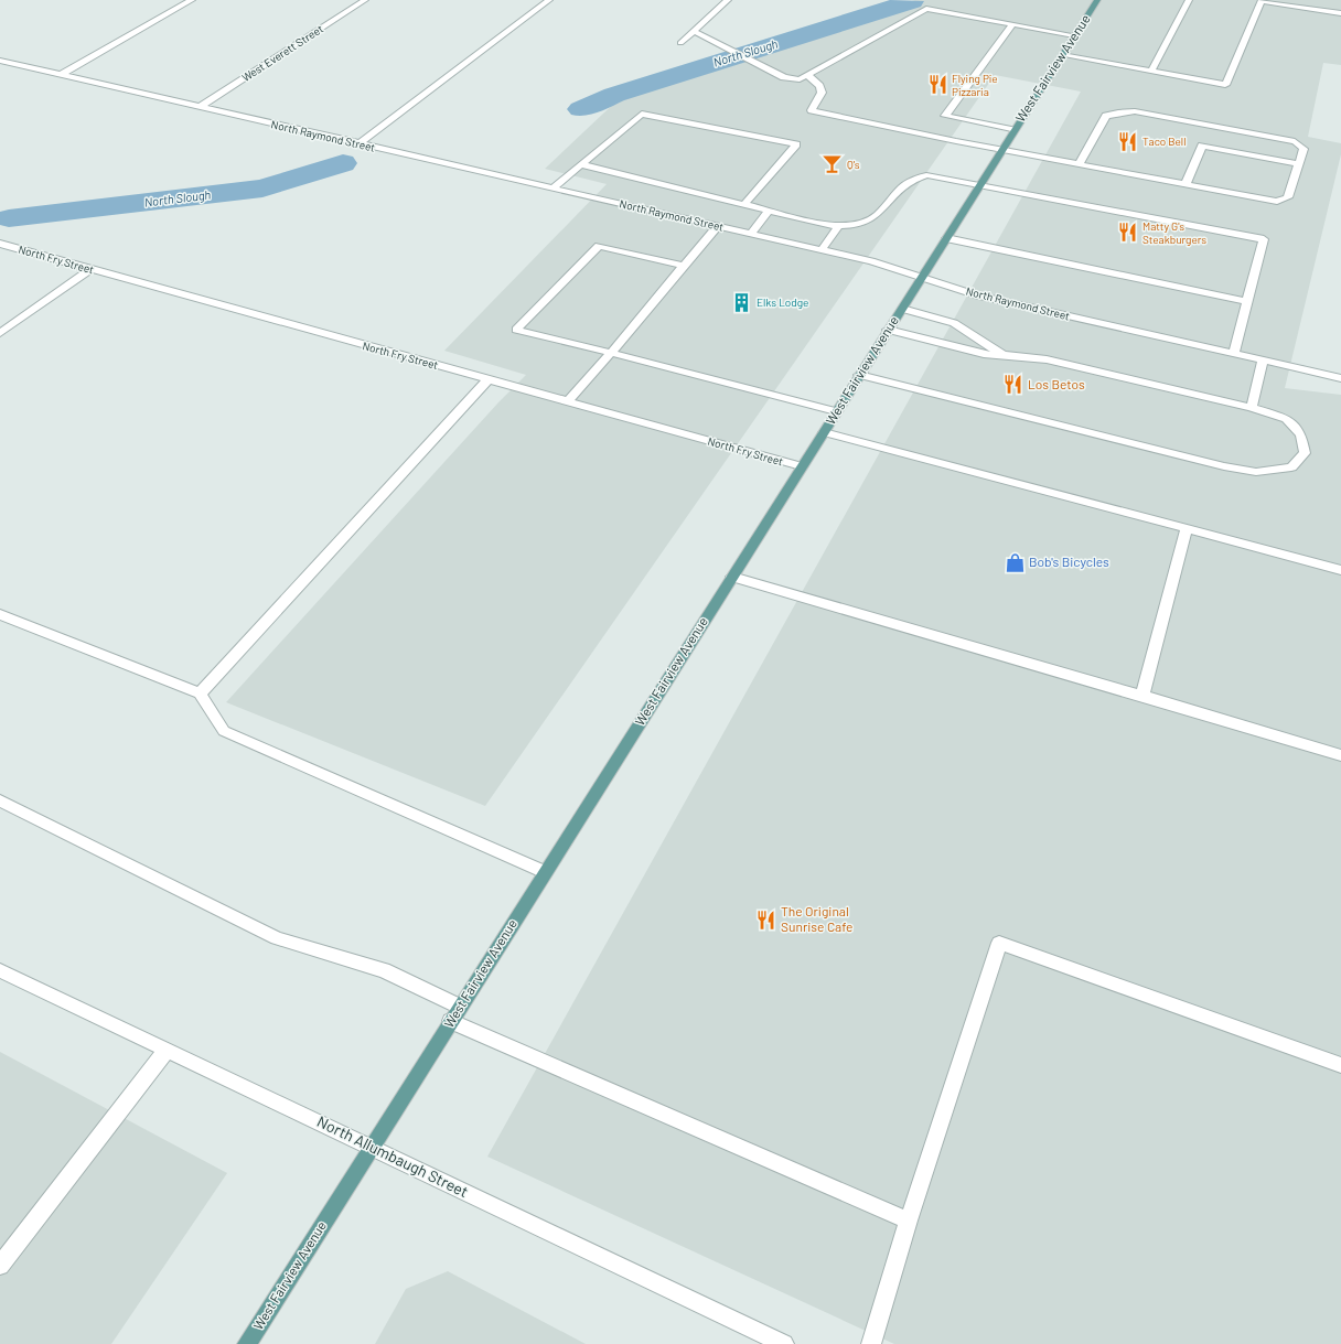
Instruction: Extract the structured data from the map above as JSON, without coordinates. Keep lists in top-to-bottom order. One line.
{"streets":{"main road":["West Fairview Avenue"],"street":["West Everett Street","North Raymond Street","North Fry Street","North Allumbaugh Street"]},"crossings":[["West Everett Street","North Raymond Street"],["West Fairview Avenue","North Raymond Street"],["West Fairview Avenue","North Fry Street"],["West Fairview Avenue","North Allumbaugh Street"]],"water":["North Slough"],"places":{"restaurant":["Flying Pie Pizzaria","Taco Bell","Matty G's Steakburgers","Los Betos","The Original Sunrise Cafe"],"bar":["Q's"],"building":["Elks Lodge"],"shop":["Bob's Bicycles"]}}
